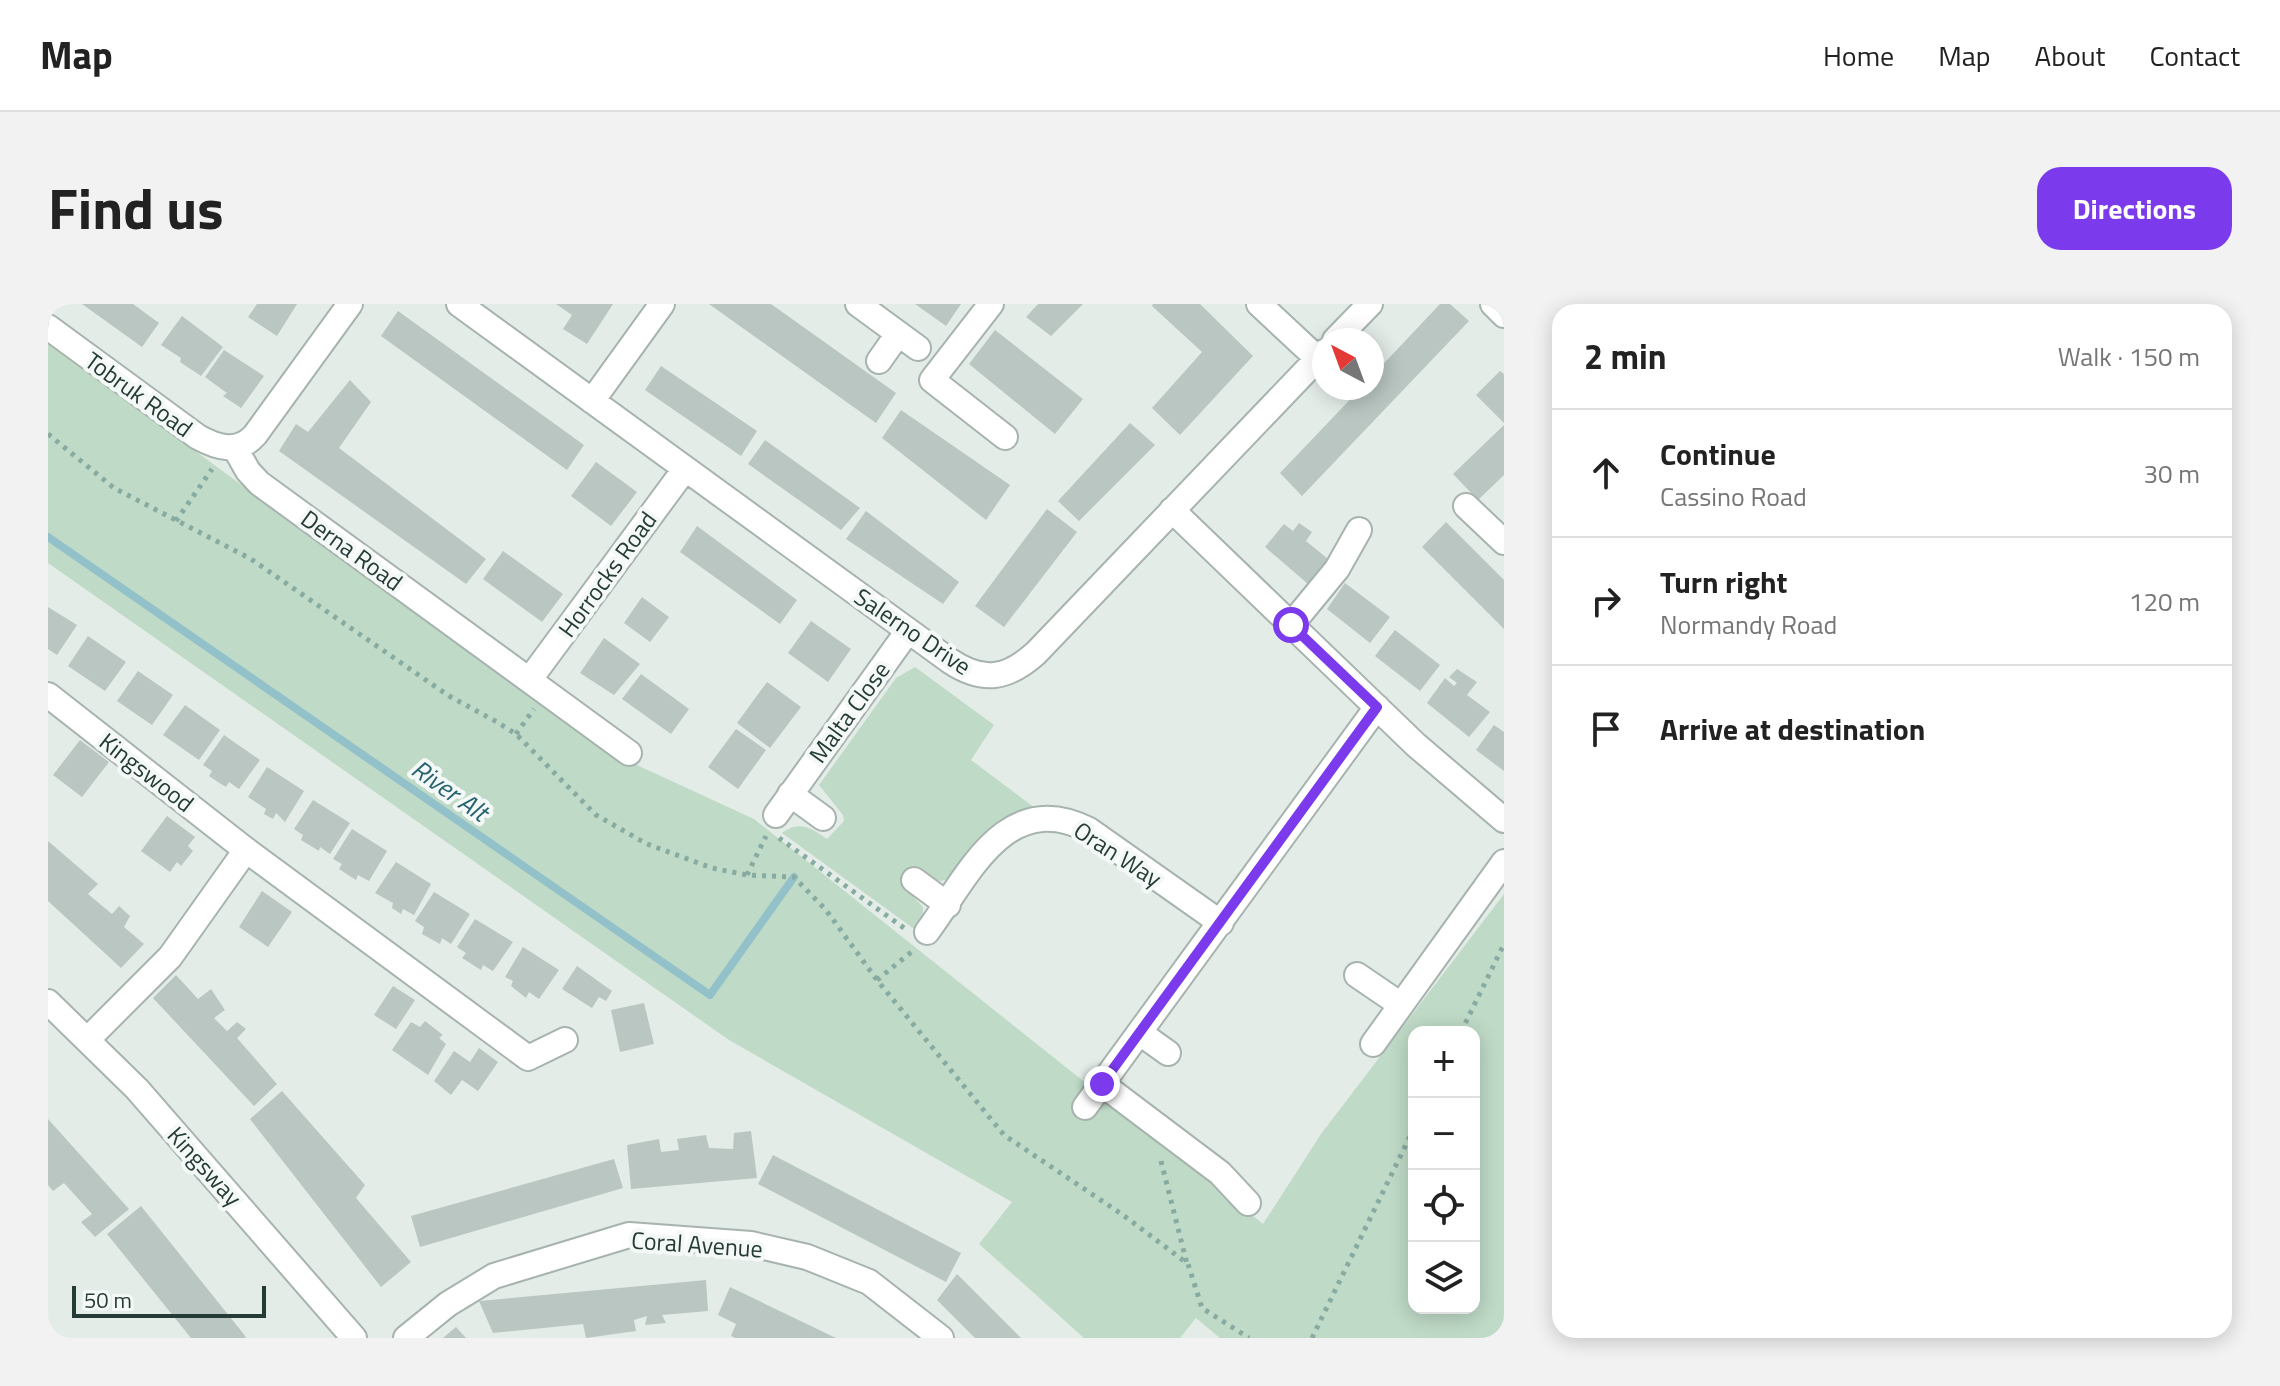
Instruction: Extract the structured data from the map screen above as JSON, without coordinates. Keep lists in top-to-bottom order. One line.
{"streets":{"street":["Tobruk Road","Derna Road","Horrocks Road","Salerno Drive","Malta Close","Kingswood","Oran Way","Kingsway","Coral Avenue"]},"crossings":[["Tobruk Road","Derna Road"],["Derna Road","Horrocks Road"],["Horrocks Road","Salerno Drive"],["Salerno Drive","Malta Close"]],"water":["River Alt"],"scale_bar":"50 m","north":"top left","page":{"header":"Map","nav":["Home","Map","About","Contact"],"title":"Find us","buttons":"Directions","heading":["2 min","Walk · 150 m"],"list":[["Continue","Cassino Road","30 m"],["Turn right","Normandy Road","120 m"],"Arrive at destination"],"map_buttons":["+","−"],"scale":"50 m"}}
